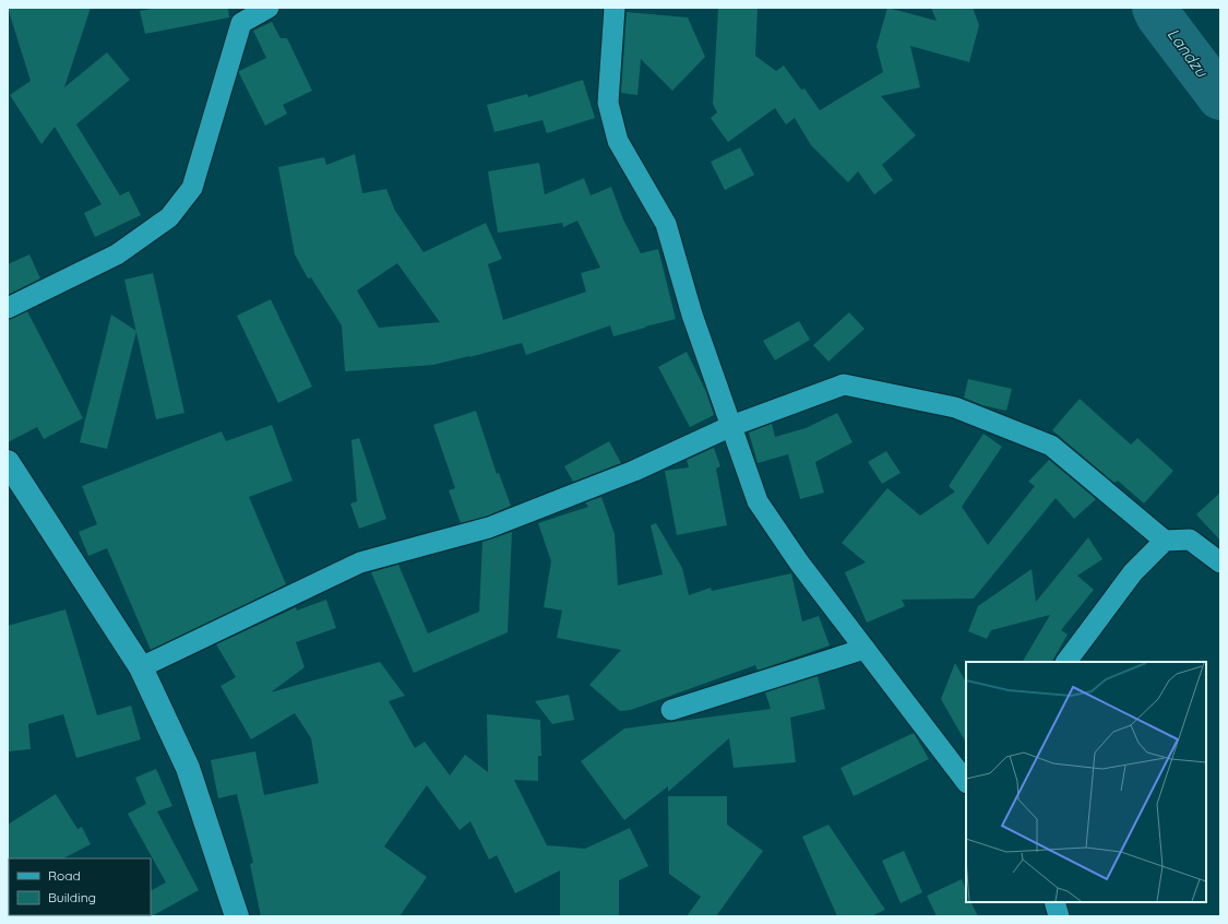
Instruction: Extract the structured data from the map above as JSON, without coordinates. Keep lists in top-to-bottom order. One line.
{"water":["Landzu"],"legend":["Road","Building"]}
